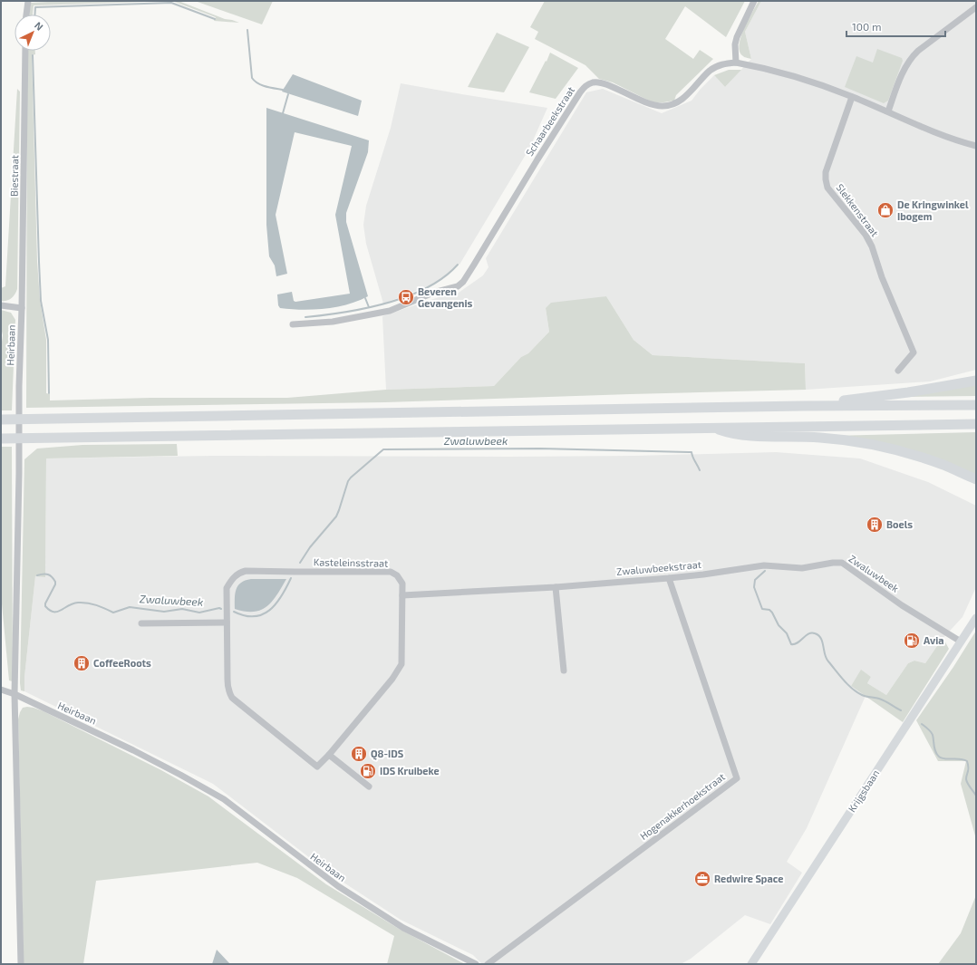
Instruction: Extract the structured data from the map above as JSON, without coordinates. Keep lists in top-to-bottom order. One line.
{"streets":{"main road":["Krijgsbaan"],"street":["Schaarbeekstraat","Biestraat","Slekkenstraat","Heirbaan","Kasteleinsstraat","Zwaluwbeekstraat","Zwaluwbeek","Hogenakkerhoekstraat"]},"crossings":[["Schaarbeekstraat","Slekkenstraat"],["Biestraat","Heirbaan"],["Kasteleinsstraat","Zwaluwbeekstraat"],["Zwaluwbeekstraat","Zwaluwbeek"],["Zwaluwbeekstraat","Hogenakkerhoekstraat"],["Zwaluwbeek","Krijgsbaan"]],"water":["Zwaluwbeek"],"places":{"shop":["De Kringwinkel Ibogem"],"bus stop":["Beveren Gevangenis"],"building":["Boels","CoffeeRoots","Q8-IDS"],"fuel station":["Avia","IDS Kruibeke"],"office":["Redwire Space"]},"scale_bar":"100 m","north":"top right"}
